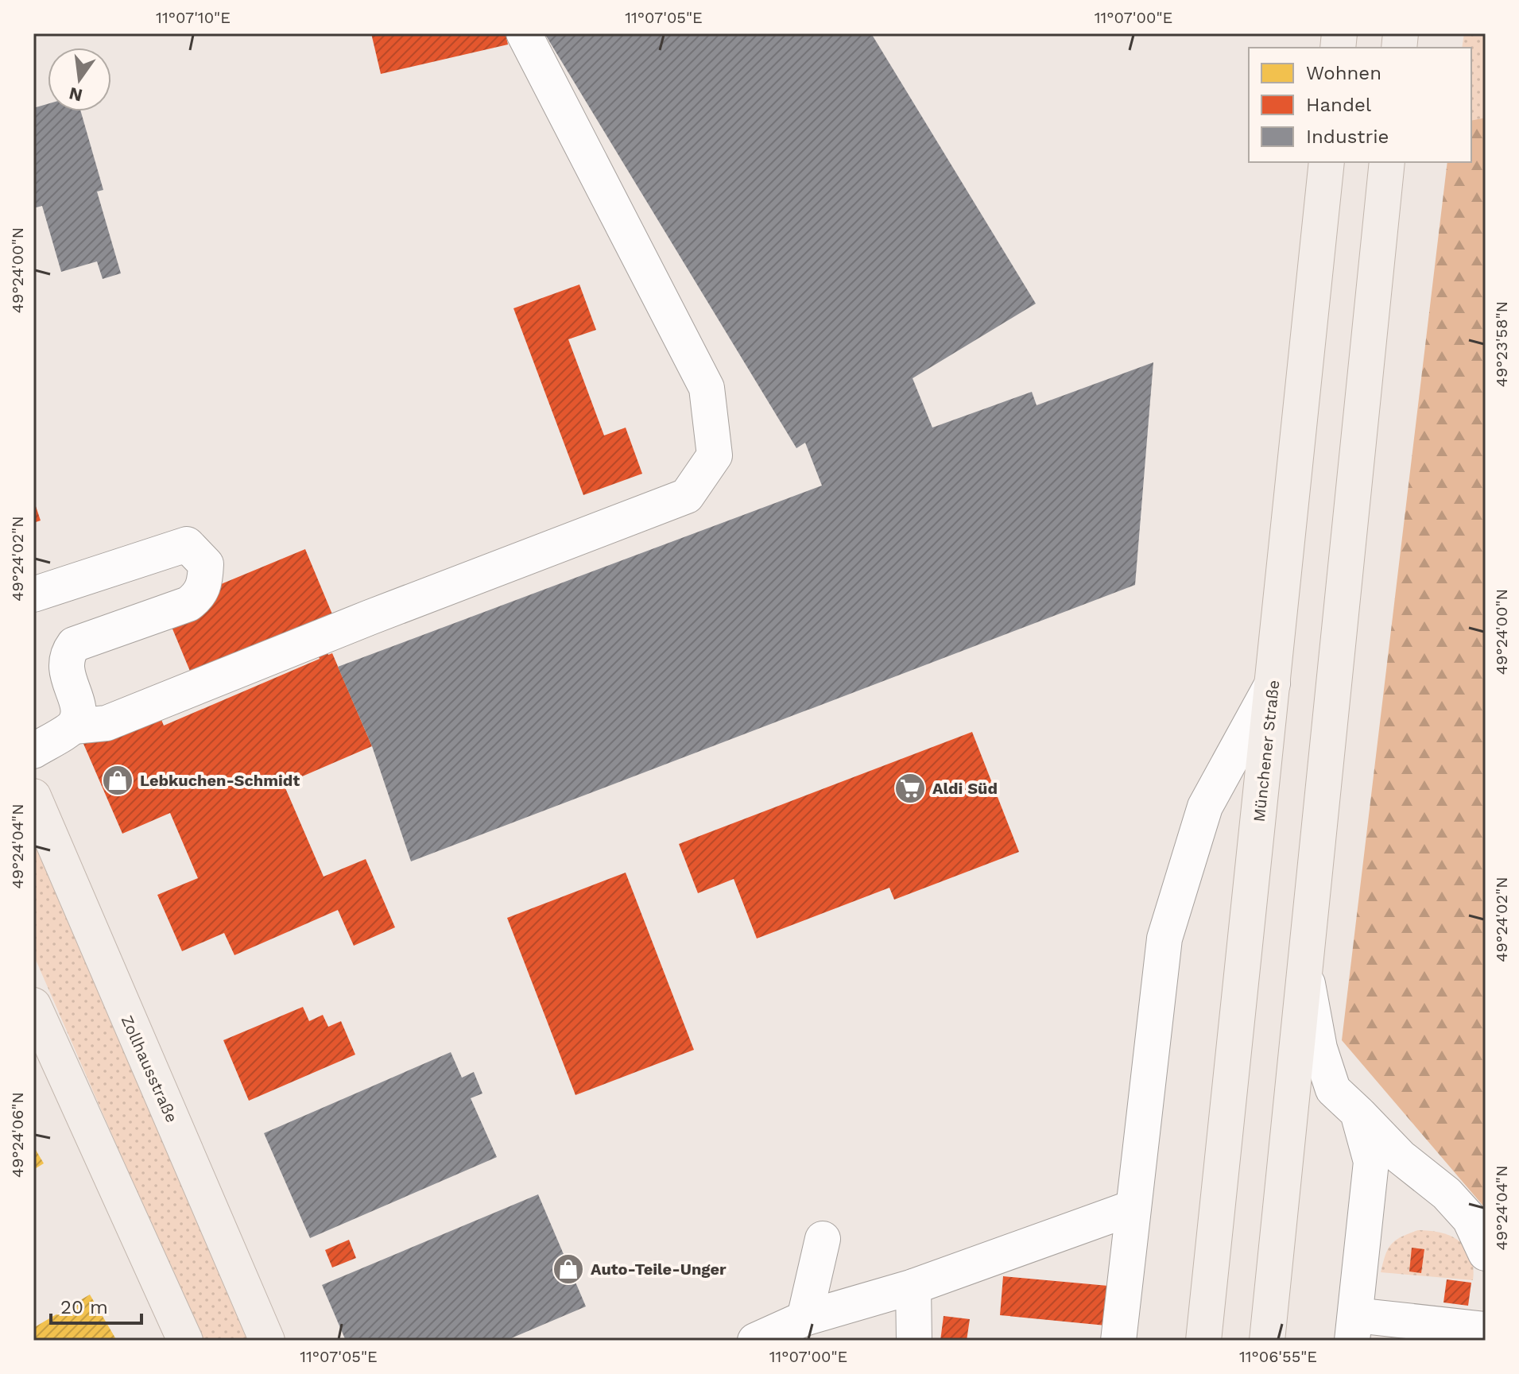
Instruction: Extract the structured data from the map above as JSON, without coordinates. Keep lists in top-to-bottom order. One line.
{"streets":{"main road":["Münchener Straße","Zollhausstraße"]},"places":{"shop":["Lebkuchen-Schmidt","Auto-Teile-Unger"],"supermarket":["Aldi Süd"]},"legend":["Wohnen","Handel","Industrie"],"scale_bar":"20 m","north":"bottom","coordinates":["11°07'10\"E","11°07'05\"E","11°07'00\"E","49°24'00\"N","49°23'58\"N","49°24'02\"N","49°24'04\"N","49°24'06\"N","11°06'55\"E"]}
